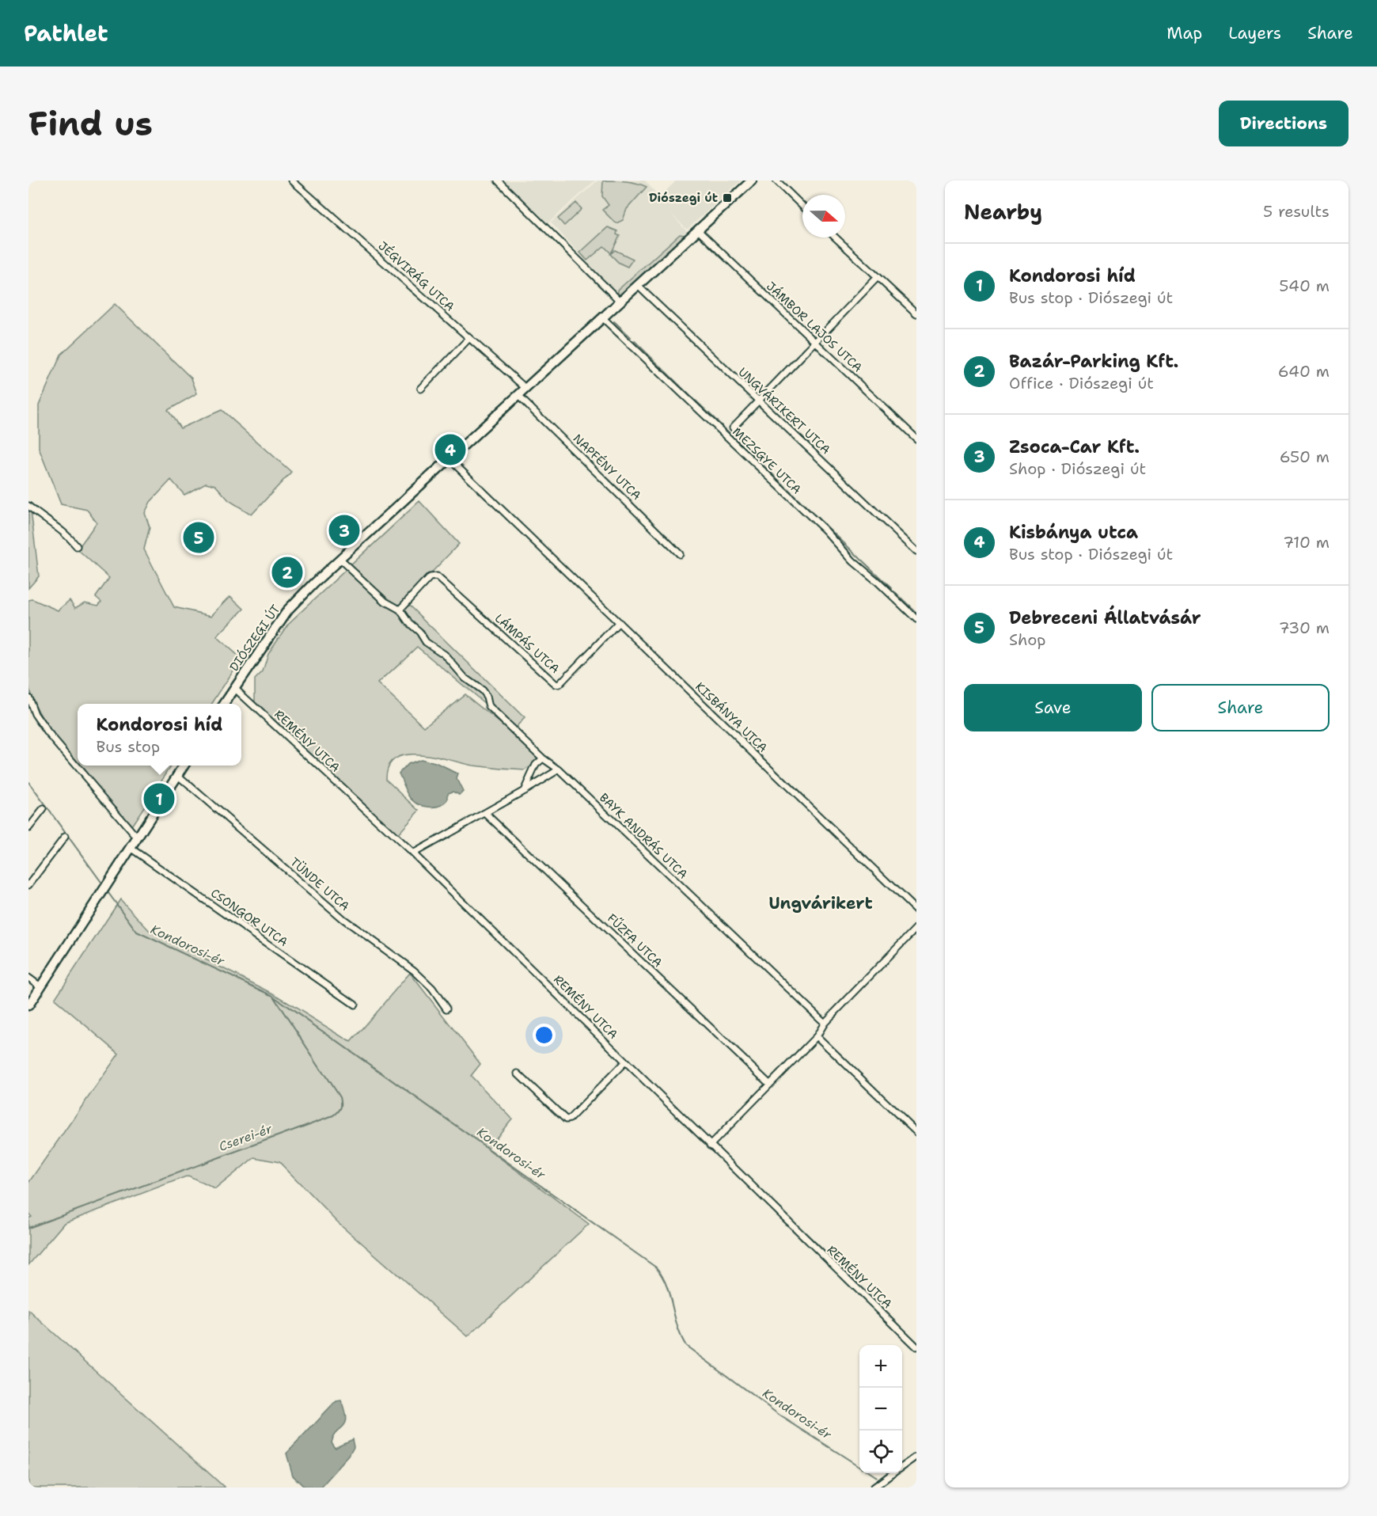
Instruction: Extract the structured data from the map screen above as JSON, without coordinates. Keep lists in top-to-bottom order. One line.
{"streets":{"main road":["DIÓSZEGI ÚT"],"street":["JÉGVIRÁG UTCA","JÁMBOR LAJOS UTCA","UNGVÁRIKERT UTCA","MEZSGYE UTCA","NAPFÉNY UTCA","LÁMPÁS UTCA","KISBÁNYA UTCA","REMÉNY UTCA","BAYK ANDRÁS UTCA","TÜNDE UTCA","CSONGOR UTCA","FŰZFA UTCA"]},"crossings":[["JÉGVIRÁG UTCA","DIÓSZEGI ÚT"],["JÁMBOR LAJOS UTCA","DIÓSZEGI ÚT"],["UNGVÁRIKERT UTCA","DIÓSZEGI ÚT"],["MEZSGYE UTCA","DIÓSZEGI ÚT"],["NAPFÉNY UTCA","DIÓSZEGI ÚT"],["DIÓSZEGI ÚT","KISBÁNYA UTCA"],["DIÓSZEGI ÚT","REMÉNY UTCA"],["DIÓSZEGI ÚT","BAYK ANDRÁS UTCA"],["LÁMPÁS UTCA","KISBÁNYA UTCA"],["LÁMPÁS UTCA","BAYK ANDRÁS UTCA"]],"districts":["Ungvárikert"],"water":["Kondorosi-ér","Cserei-ér"],"places":{"transit":["Diószegi út"]},"north":"right","page":{"header":"Pathlet","nav":["Map","Layers","Share"],"buttons":["Directions",["Save","Share"]],"title":"Find us","heading":["Nearby","5 results"],"list":[{"mark":"1","name":"Kondorosi híd","note":"Bus stop · Diószegi út","value":"540 m"},{"mark":"2","name":"Bazár-Parking Kft.","note":"Office · Diószegi út","value":"640 m"},{"mark":"3","name":"Zsoca-Car Kft.","note":"Shop · Diószegi út","value":"650 m"},{"mark":"4","name":"Kisbánya utca","note":"Bus stop · Diószegi út","value":"710 m"},{"mark":"5","name":"Debreceni Állatvásár","note":"Shop","value":"730 m"}],"pins":["4","3","5","2","1"],"popup":["Kondorosi híd","Bus stop"],"map_buttons":["+","−"]}}
